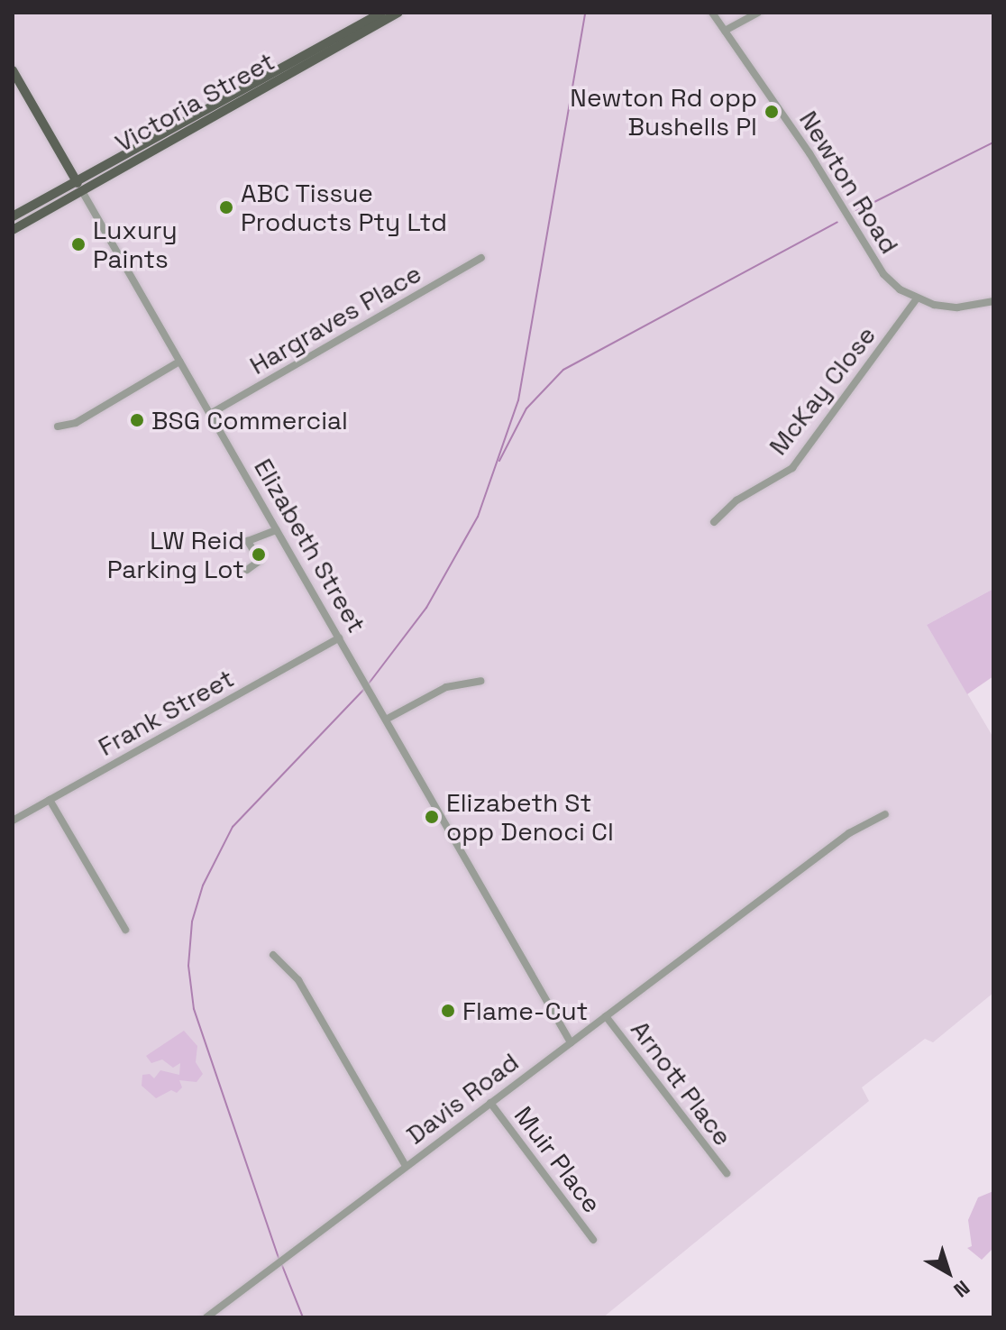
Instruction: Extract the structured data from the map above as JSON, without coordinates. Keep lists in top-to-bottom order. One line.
{"streets":{"main road":["Victoria Street","Elizabeth Street"],"street":["Newton Road","Hargraves Place","McKay Close","Frank Street","Arnott Place","Davis Road","Muir Place"]},"crossings":[["Victoria Street","Elizabeth Street"],["Newton Road","McKay Close"],["Hargraves Place","Elizabeth Street"],["Elizabeth Street","Frank Street"],["Elizabeth Street","Davis Road"],["Arnott Place","Davis Road"],["Davis Road","Muir Place"]],"places":["Newton Rd opp Bushells Pl","ABC Tissue Products Pty Ltd","Luxury Paints","BSG Commercial","LW Reid Parking Lot","Elizabeth St opp Denoci Cl","Flame-Cut"],"north":"bottom right"}
